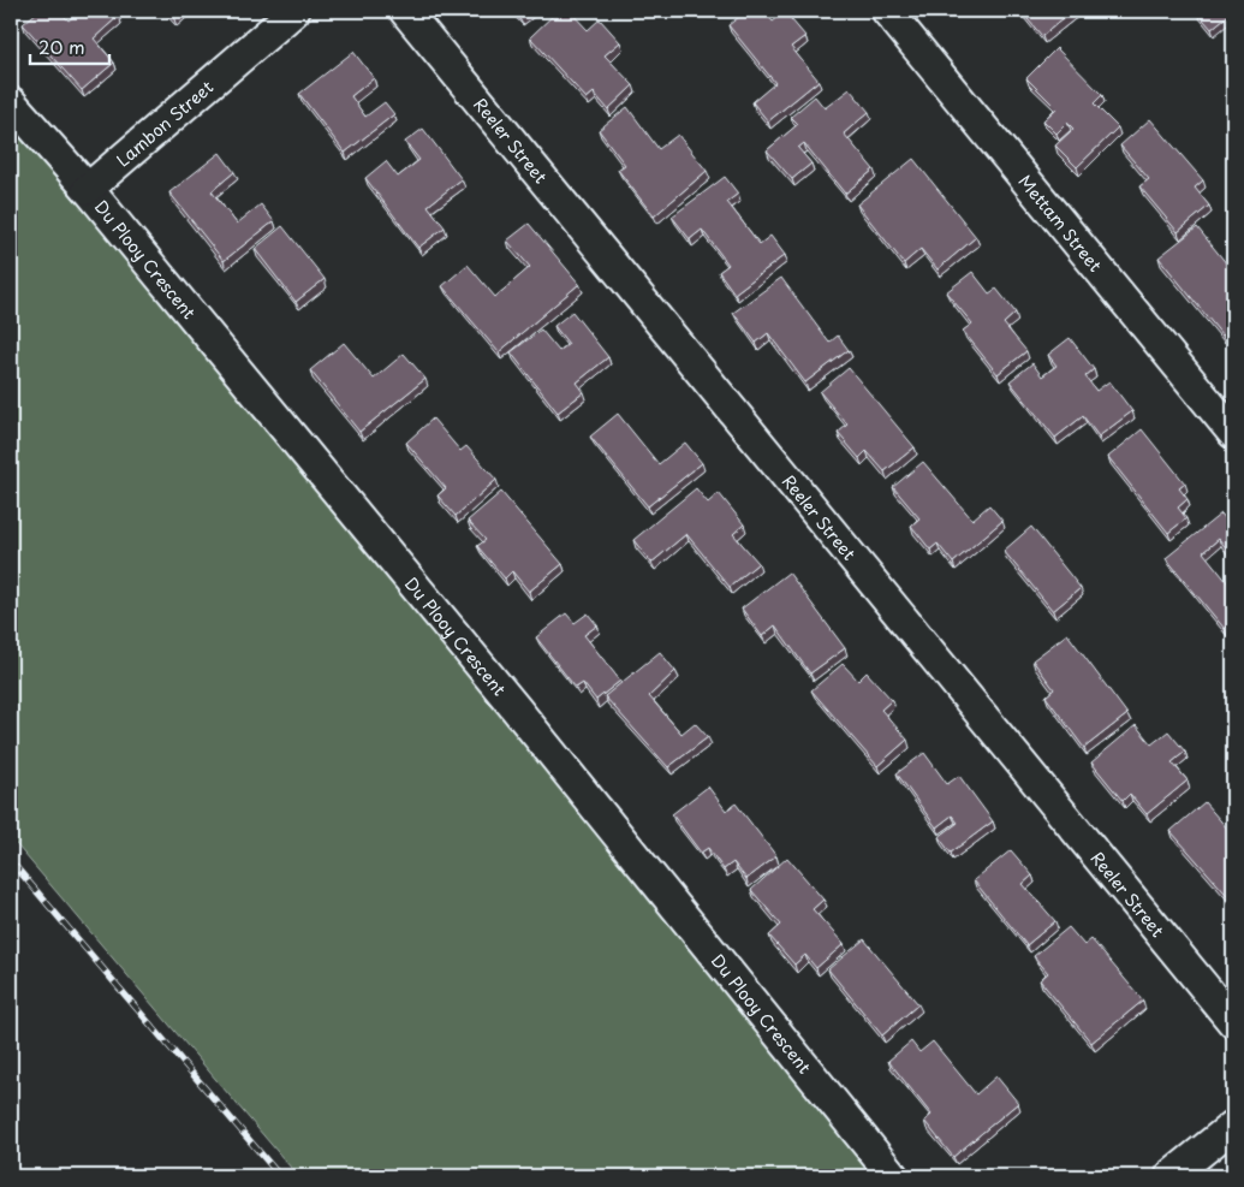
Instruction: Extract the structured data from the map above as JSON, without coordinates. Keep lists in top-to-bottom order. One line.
{"streets":{"street":["Lambon Street","Reeler Street","Mettam Street","Du Plooy Crescent"]},"crossings":[["Lambon Street","Du Plooy Crescent"]],"scale_bar":"20 m"}
